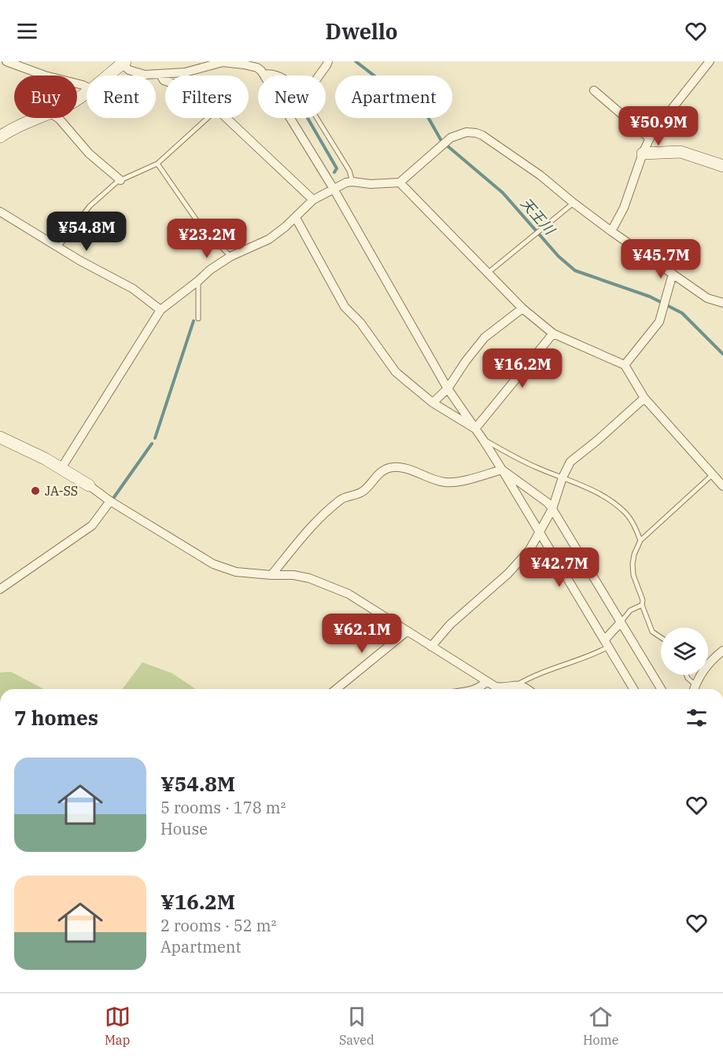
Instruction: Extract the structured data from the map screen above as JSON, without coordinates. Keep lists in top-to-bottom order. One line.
{"water":["天王川"],"places":["JA-SS"],"page":{"header":"Dwello","chip":["Buy","Rent","Filters","New","Apartment"],"price":["¥50.9M","¥54.8M","¥23.2M","¥45.7M","¥16.2M","¥42.7M","¥62.1M"],"heading":"7 homes","list":[{"name":"¥54.8M","note":"5 rooms · 178 m² · House"},{"name":"¥16.2M","note":"2 rooms · 52 m² · Apartment"}],"tabs":["Map","Saved","Home"]}}
